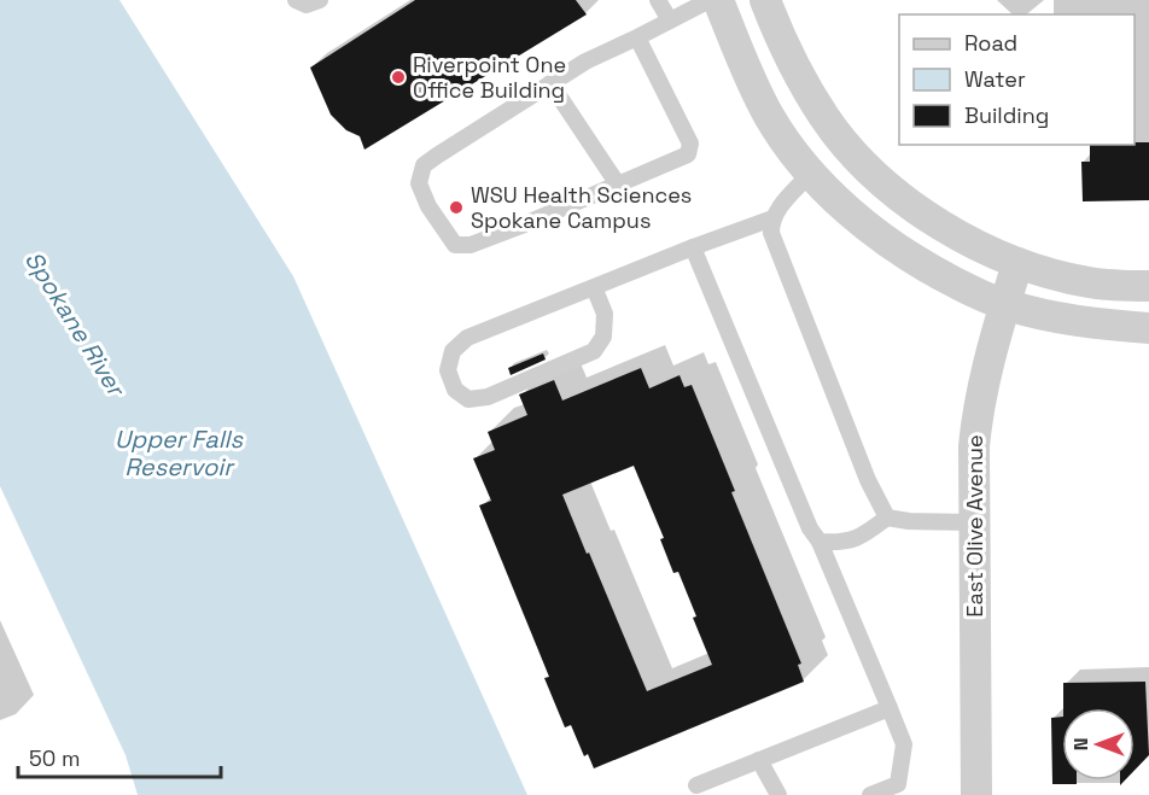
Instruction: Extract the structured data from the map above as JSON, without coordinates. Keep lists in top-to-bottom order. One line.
{"streets":{"street":["East Olive Avenue"]},"water":["Spokane River","Upper Falls Reservoir"],"places":["Riverpoint One Office Building","WSU Health Sciences Spokane Campus"],"legend":["Road","Water","Building"],"scale_bar":"50 m","north":"left"}
